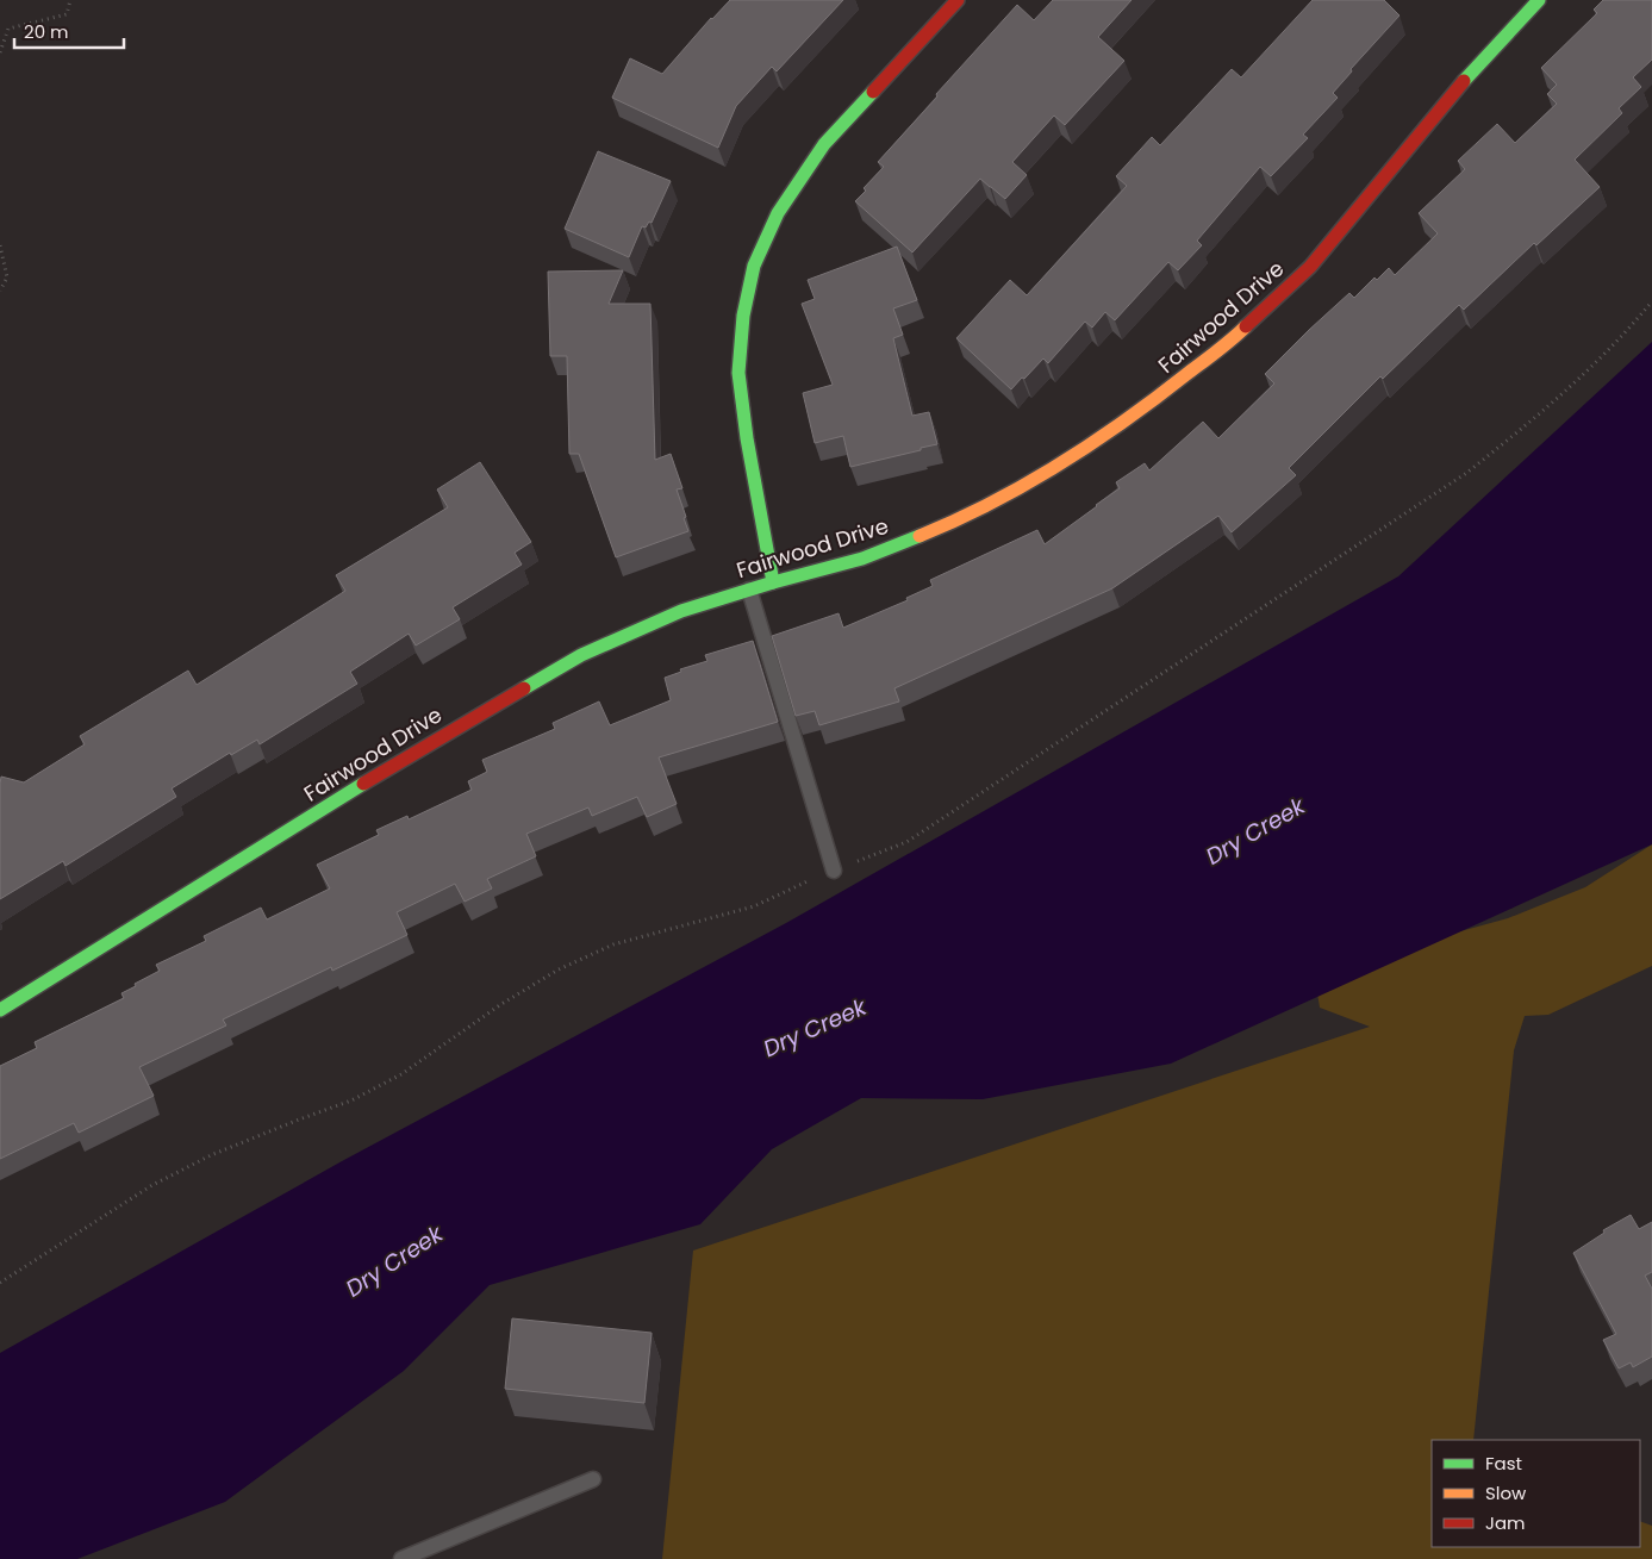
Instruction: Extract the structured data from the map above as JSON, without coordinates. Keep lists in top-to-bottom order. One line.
{"streets":{"street":["Fairwood Drive"]},"water":["Dry Creek"],"legend":["Fast","Slow","Jam"],"scale_bar":"20 m"}
